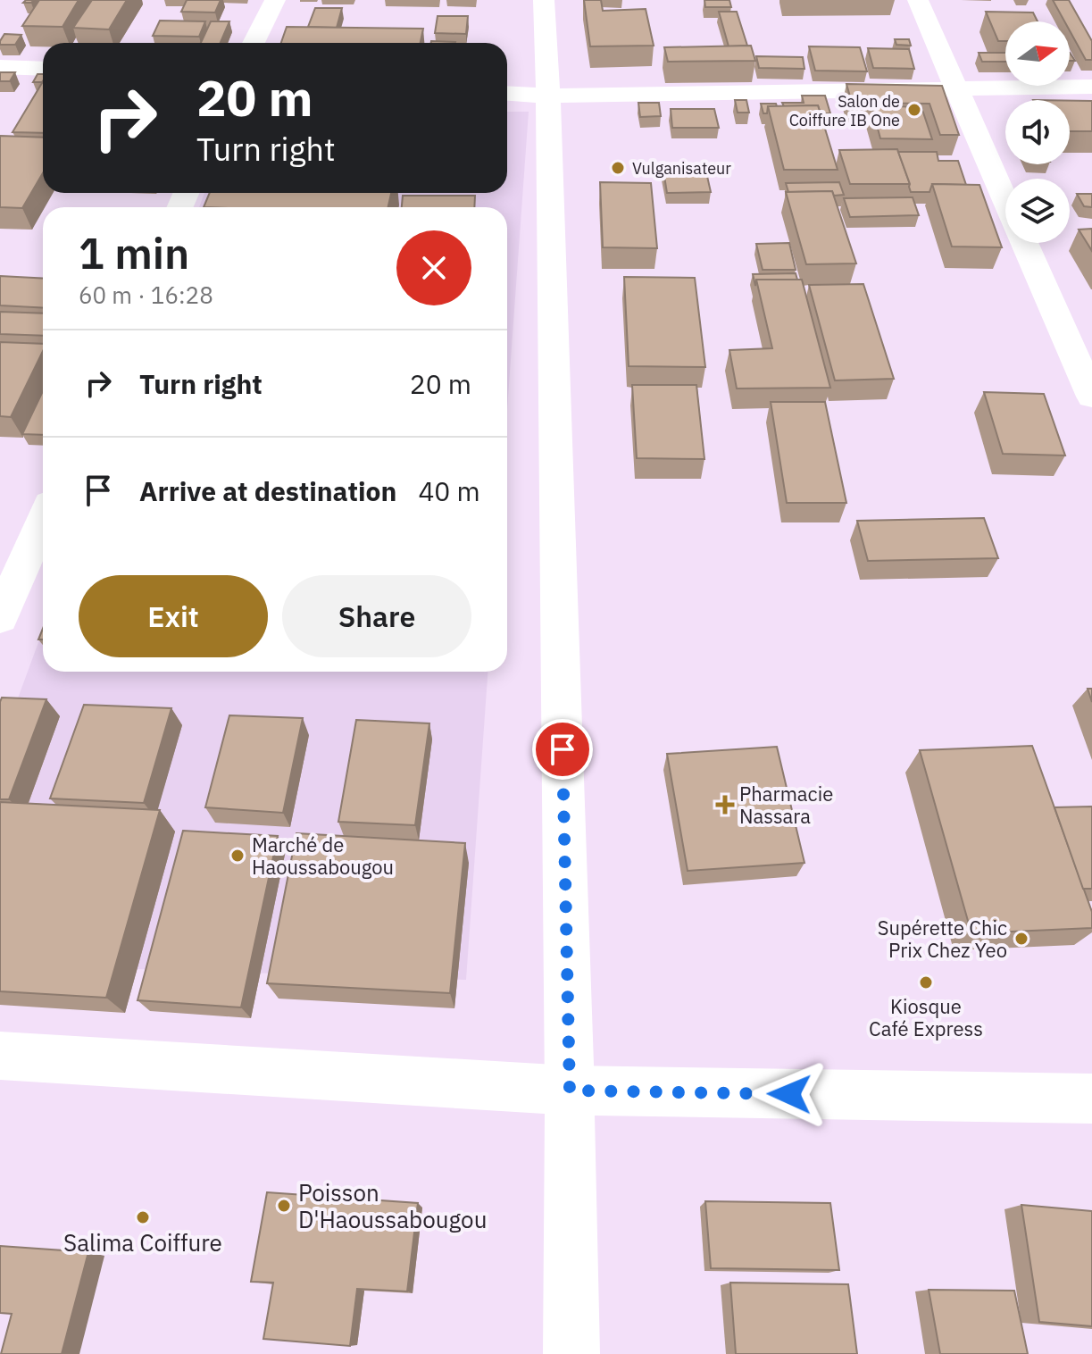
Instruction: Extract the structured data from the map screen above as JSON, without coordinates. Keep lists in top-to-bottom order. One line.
{"places":{"other":["Salon de Coiffure IB One","Vulganisateur","Marché de Haoussabougou","Supérette Chic Prix Chez Yeo","Kiosque Café Express","Poisson D'Haoussabougou","Salima Coiffure"],"health":["Pharmacie Nassara"]},"north":"right","page":{"turn":["20 m","Turn right"],"heading":["1 min","60 m · 16:28"],"list":[{"name":"Turn right","value":"20 m"},{"name":"Arrive at destination","value":"40 m"}],"buttons":["Exit","Share"]}}
